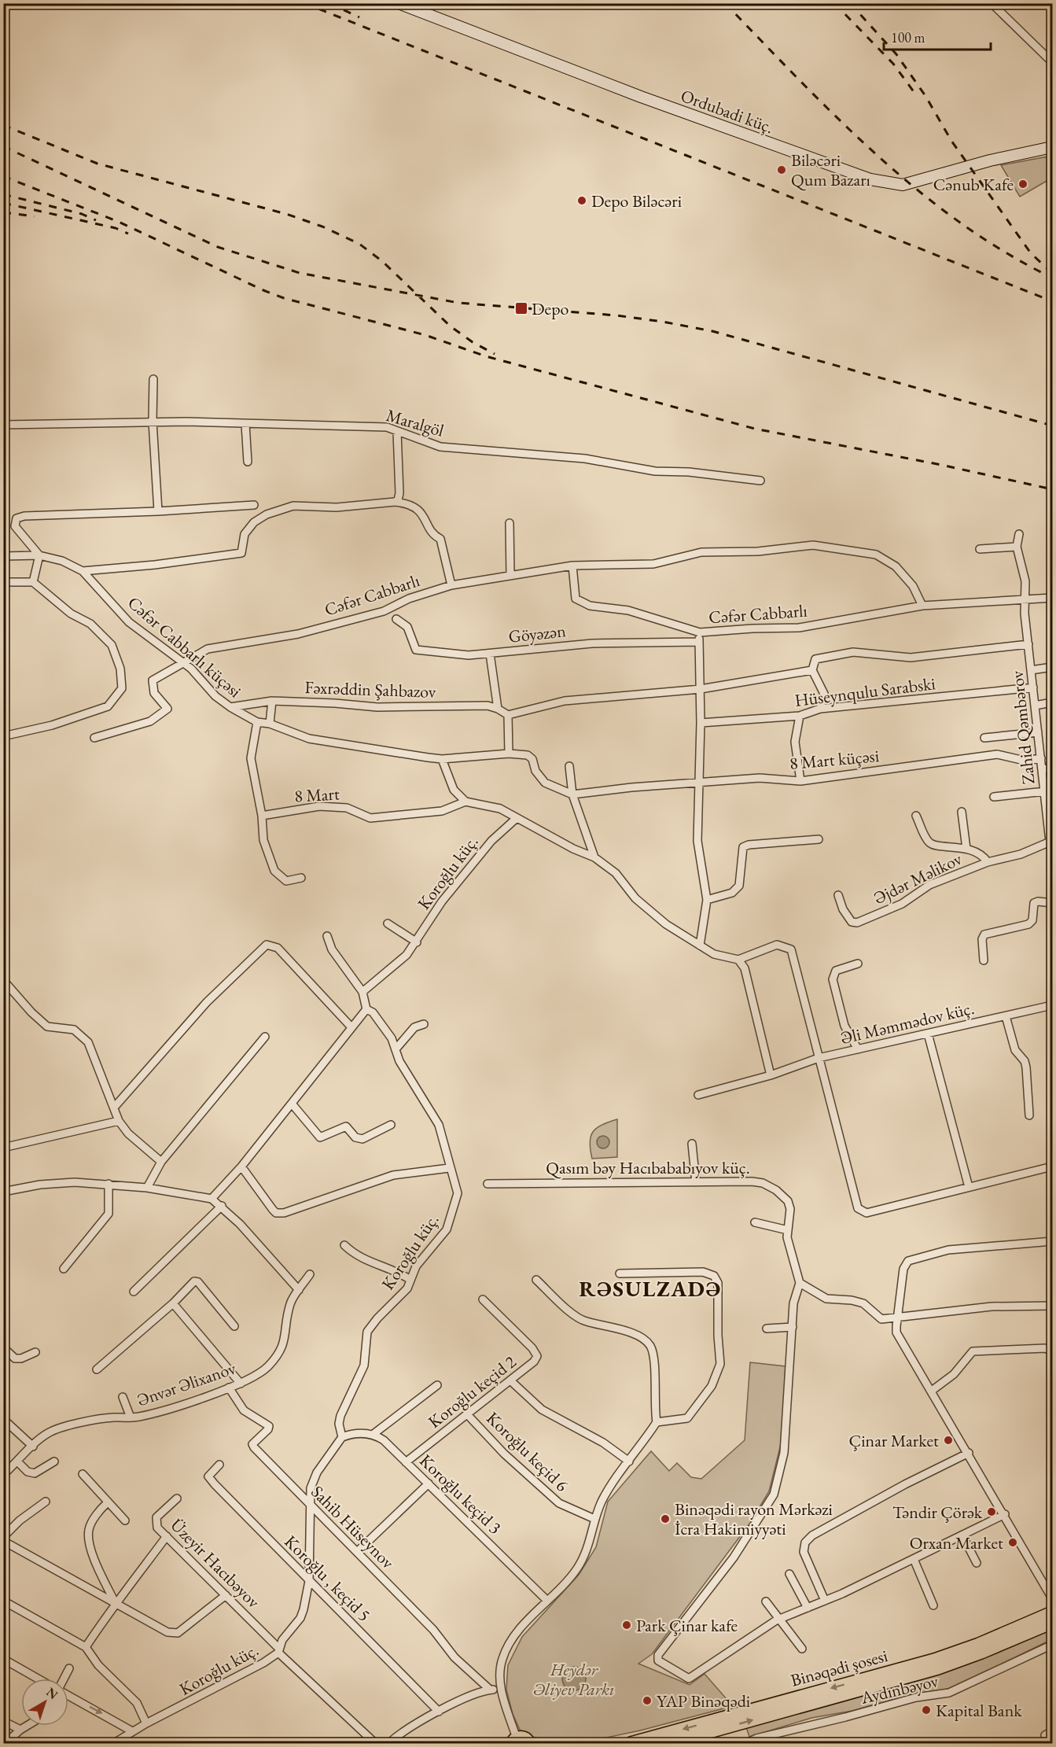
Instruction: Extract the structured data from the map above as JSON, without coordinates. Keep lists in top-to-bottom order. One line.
{"streets":{"main road":["Ordubadi küç.","Binəqədi şosesi"],"street":["Maralgöl","Cəfər Cabbarlı","Göyəzən","Cəfər Cabbarlı küçəsi","Fəxrəddin Şahbazov","Hüseynqulu Sarabski","Zahid Qəmbərov","8 Mart küçəsi","8 Mart","Koroğlu küç.","Əjdər Məlikov","Əli Məmmədov küç.","Qasım bəy Hacıbababıyov küç.","Ənvər Əlixanov","Koroğlu keçid 2","Koroğlu keçid 6","Koroğlu keçid 3","Sahib Hüseynov","Üzeyir Hacıbəyov","Koroğlu , keçid 5","Aydınbəyov"]},"crossings":[["Cəfər Cabbarlı","Cəfər Cabbarlı küçəsi"],["Cəfər Cabbarlı","Zahid Qəmbərov"],["Cəfər Cabbarlı küçəsi","Fəxrəddin Şahbazov"],["Hüseynqulu Sarabski","Zahid Qəmbərov"],["Zahid Qəmbərov","8 Mart küçəsi"],["Zahid Qəmbərov","Əjdər Məlikov"],["Koroğlu küç.","Sahib Hüseynov"],["Koroğlu küç.","Üzeyir Hacıbəyov"],["Koroğlu küç.","Koroğlu , keçid 5"],["Ənvər Əlixanov","Sahib Hüseynov"],["Koroğlu keçid 2","Koroğlu keçid 6"],["Koroğlu keçid 2","Koroğlu keçid 3"]],"districts":["RƏSULZADƏ"],"parks":["Heydər Əliyev Parkı"],"places":{"other":["Biləcəri Qum Bazarı","Cənub Kafe","Depo Biləcəri","Çinar Market","Təndir Çörək","Binəqədi rayon Mərkəzi İcra Hakimiyyəti","Orxan Market","Park Çinar kafe","YAP Binəqədi","Kapital Bank"],"transit":["Depo"]},"scale_bar":"100 m","north":"top right"}
